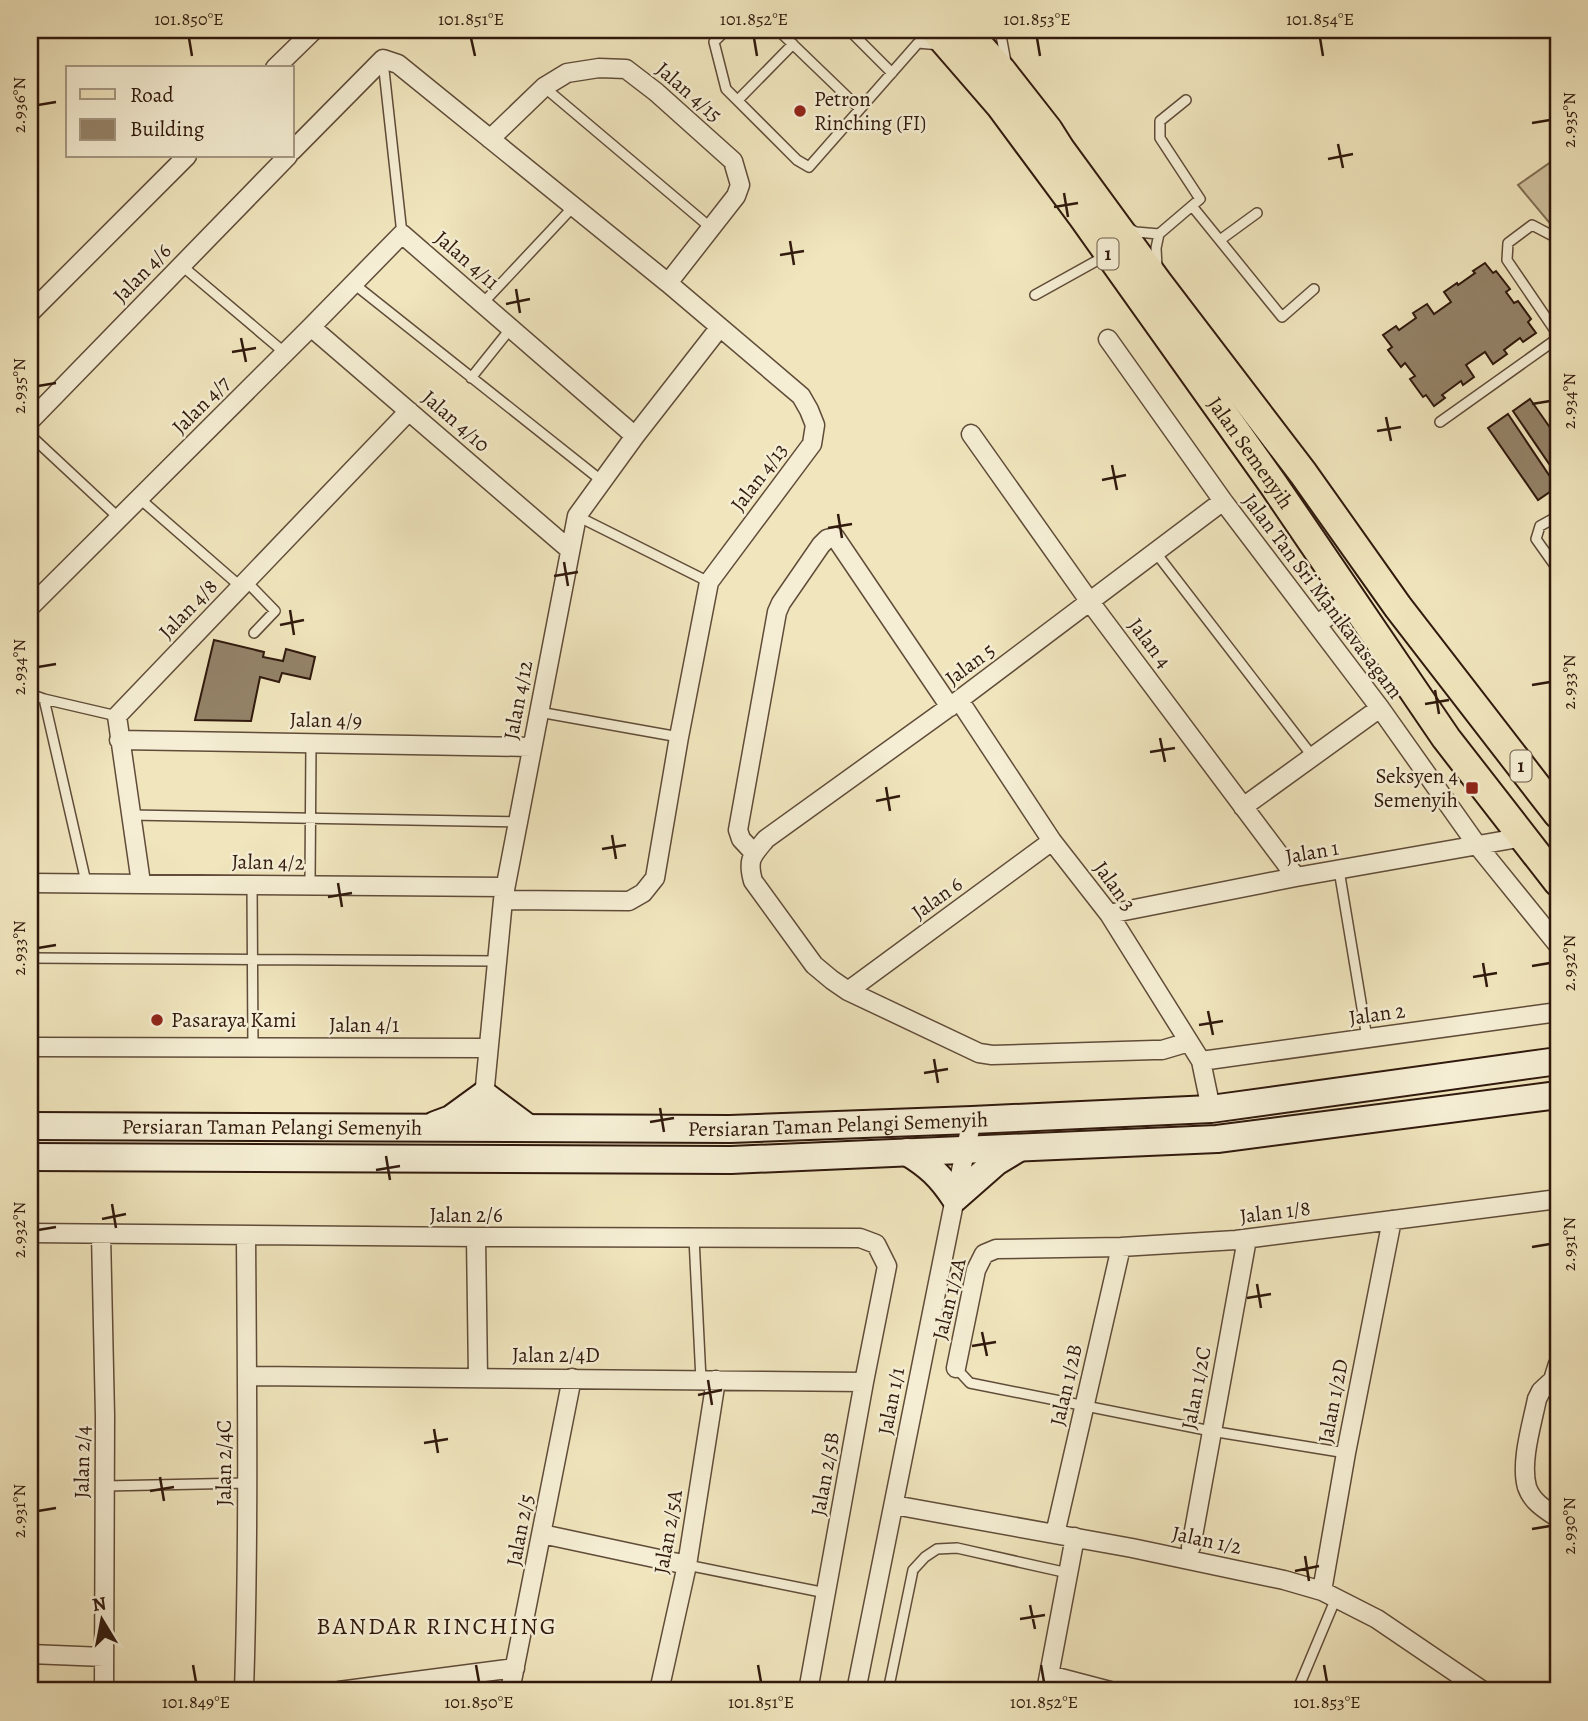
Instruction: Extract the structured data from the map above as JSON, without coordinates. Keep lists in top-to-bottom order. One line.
{"streets":{"main road":["1","Jalan Semenyih"],"street":["Jalan 4/15","Jalan 4/11","Jalan 4/6","Jalan 4/7","Jalan 4/10","Jalan 4/13","Jalan Tan Sri Manikavasagam","Jalan 4/8","Jalan 4","Jalan 5","Jalan 4/12","Jalan 4/9","Jalan 1","Jalan 4/2","Jalan 3","Jalan 6","Jalan 2","Jalan 4/1","Persiaran Taman Pelangi Semenyih","Jalan 1/8","Jalan 2/6","Jalan 1/2A","Jalan 2/4D","Jalan 1/2B","Jalan 1/2C","Jalan 1/1","Jalan 1/2D","Jalan 2/4","Jalan 2/4C","Jalan 2/5B","Jalan 2/5","Jalan 2/5A","Jalan 1/2"]},"crossings":[["Jalan 4/15","Jalan 4/13"],["Jalan 4/11","Jalan 4/7"],["Jalan 4/11","Jalan 4/13"],["Jalan 4/11","Jalan 4/12"],["Jalan 4/7","Jalan 4/10"],["Jalan 4/10","Jalan 4/8"],["Jalan 4/10","Jalan 4/12"],["Jalan Semenyih","Jalan 1"],["Jalan 4/13","Jalan 4/12"],["Jalan 4/13","Jalan 4/2"],["Jalan Tan Sri Manikavasagam","Jalan 5"],["Jalan Tan Sri Manikavasagam","Jalan 1"],["Jalan 4","Jalan 5"],["Jalan 4","Jalan 1"],["Jalan 5","Jalan 3"],["Jalan 4/12","Jalan 4/9"],["Jalan 4/12","Jalan 4/2"],["Jalan 4/12","Jalan 4/1"],["Jalan 4/12","Persiaran Taman Pelangi Semenyih"],["Jalan 1","Jalan 3"],["Jalan 3","Jalan 6"],["Jalan 3","Jalan 2"],["Jalan 3","Persiaran Taman Pelangi Semenyih"],["Persiaran Taman Pelangi Semenyih","Jalan 1/1"],["Jalan 1/8","Jalan 1/2A"],["Jalan 1/8","Jalan 1/2B"],["Jalan 1/8","Jalan 1/2C"],["Jalan 1/8","Jalan 1/2D"],["Jalan 2/6","Jalan 2/4"],["Jalan 2/6","Jalan 2/4C"],["Jalan 2/6","Jalan 2/5B"],["Jalan 2/4D","Jalan 2/4C"],["Jalan 2/4D","Jalan 2/5B"],["Jalan 2/4D","Jalan 2/5"],["Jalan 2/4D","Jalan 2/5A"],["Jalan 1/2B","Jalan 1/2"],["Jalan 1/1","Jalan 1/2"],["Jalan 1/2D","Jalan 1/2"]],"districts":["BANDAR RINCHING"],"places":{"other":["Petron Rinching (FI)","Pasaraya Kami"],"transit":["Seksyen 4 Semenyih"]},"legend":["Road","Building"],"north":"top","coordinates":["101.850°E","101.851°E","101.852°E","101.853°E","101.854°E","2.936°N","2.935°N","2.934°N","2.933°N","2.932°N","2.931°N","2.930°N","101.849°E"]}
